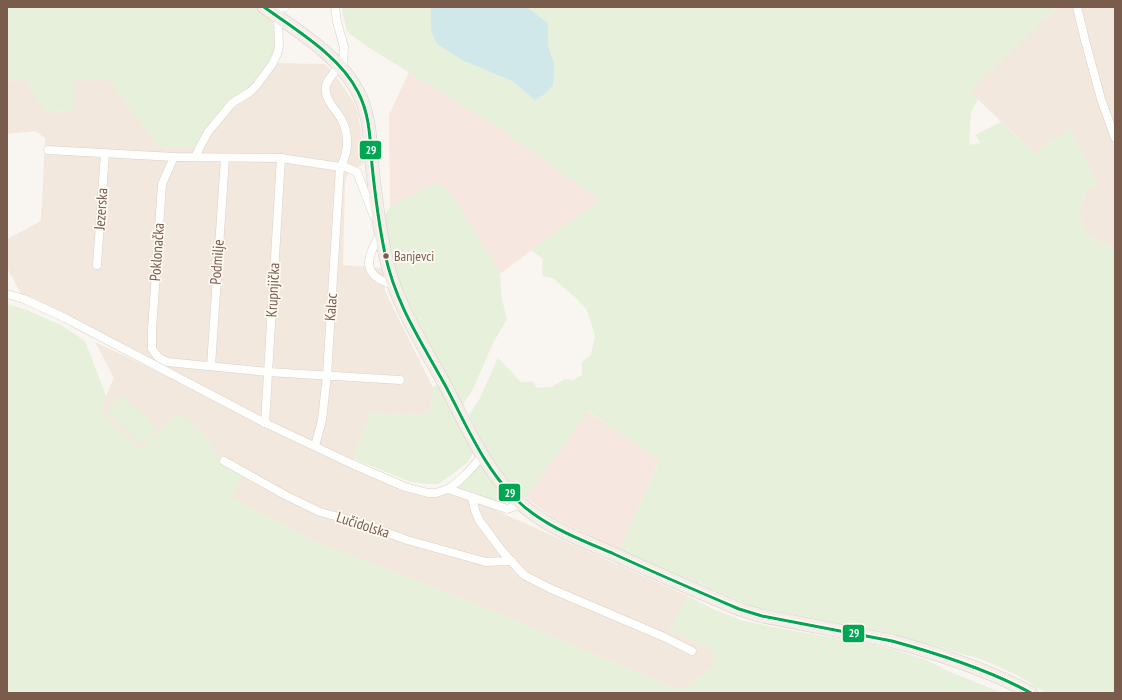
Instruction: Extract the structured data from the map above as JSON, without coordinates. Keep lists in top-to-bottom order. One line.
{"streets":{"street":["Jezerska","Poklonačka","Podmilje","Krupnjička","Kalac","Lučidolska"]},"crossings":[["Poklonačka","Podmilje"]],"places":["Banjevci"],"lines":["transit line 29"]}
